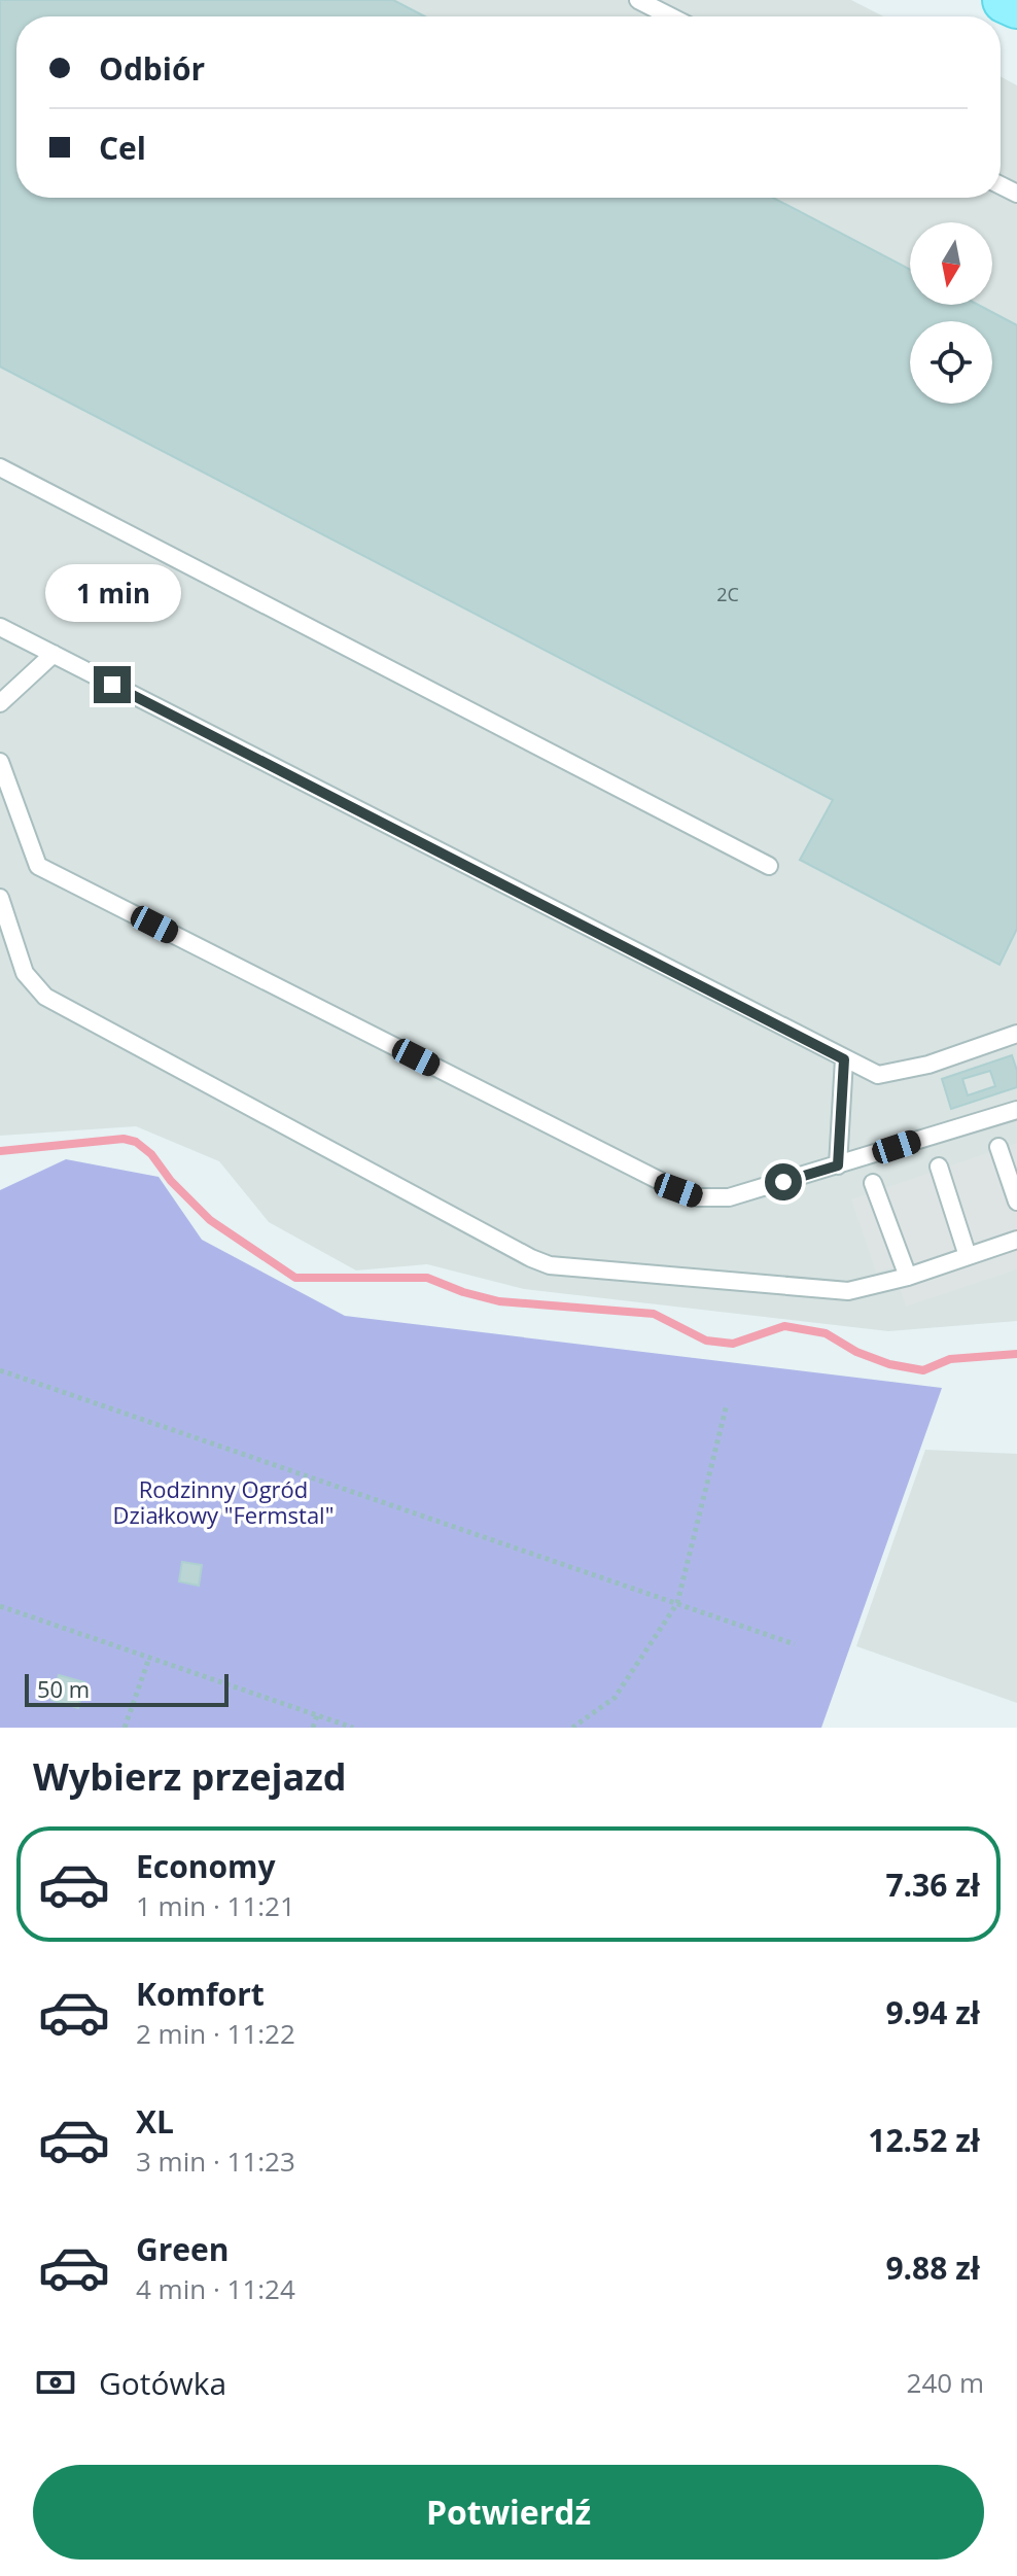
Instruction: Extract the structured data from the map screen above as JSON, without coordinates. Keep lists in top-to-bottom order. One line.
{"parks":["Rodzinny Ogród Działkowy \"Fermstal\""],"house_numbers":["2C"],"scale_bar":"50 m","north":"bottom","page":{"banner":["Odbiór","Cel"],"bubble":"1 min","scale":"50 m","heading":"Wybierz przejazd","list":[{"name":"Economy","note":"1 min · 11:21","value":"7.36 zł"},{"name":"Komfort","note":"2 min · 11:22","value":"9.94 zł"},{"name":"XL","note":"3 min · 11:23","value":"12.52 zł"},{"name":"Green","note":"4 min · 11:24","value":"9.88 zł"}],"pay":["Gotówka","240 m"],"buttons":"Potwierdź"}}
